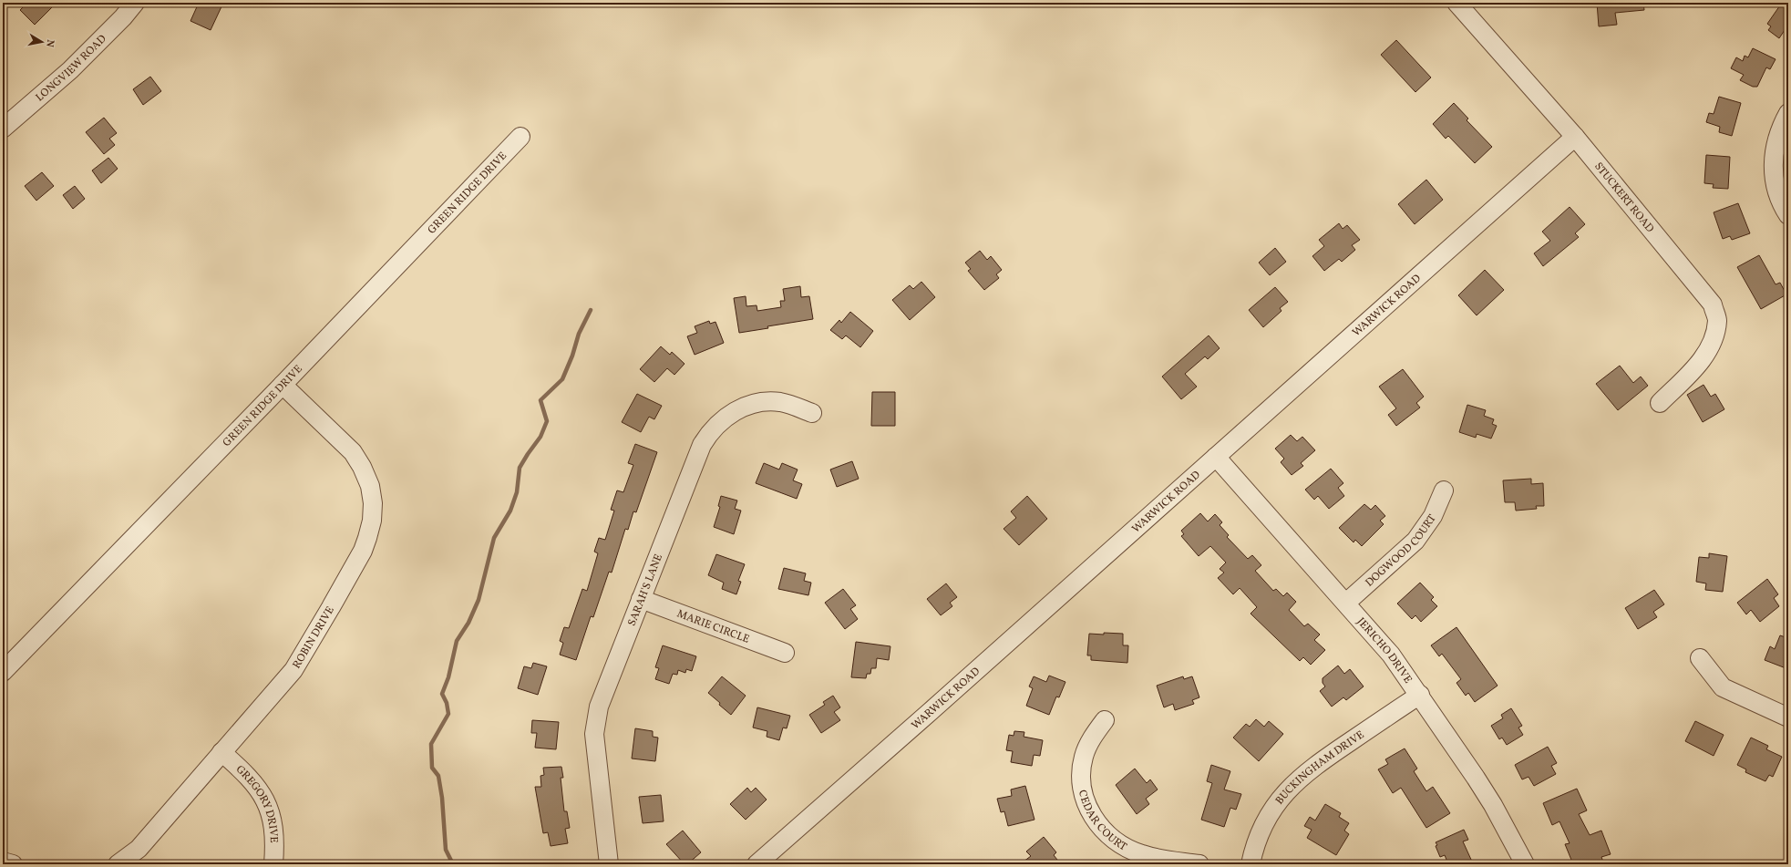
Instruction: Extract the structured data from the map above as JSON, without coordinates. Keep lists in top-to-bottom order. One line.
{"streets":{"street":["LONGVIEW ROAD","GREEN RIDGE DRIVE","STUCKERT ROAD","WARWICK ROAD","DOGWOOD COURT","SARAH'S LANE","MARIE CIRCLE","ROBIN DRIVE","JERICHO DRIVE","BUCKINGHAM DRIVE","GREGORY DRIVE","CEDAR COURT"]},"crossings":[["GREEN RIDGE DRIVE","ROBIN DRIVE"],["STUCKERT ROAD","WARWICK ROAD"],["WARWICK ROAD","JERICHO DRIVE"],["DOGWOOD COURT","JERICHO DRIVE"],["SARAH'S LANE","MARIE CIRCLE"],["ROBIN DRIVE","GREGORY DRIVE"],["JERICHO DRIVE","BUCKINGHAM DRIVE"]],"north":"right"}
